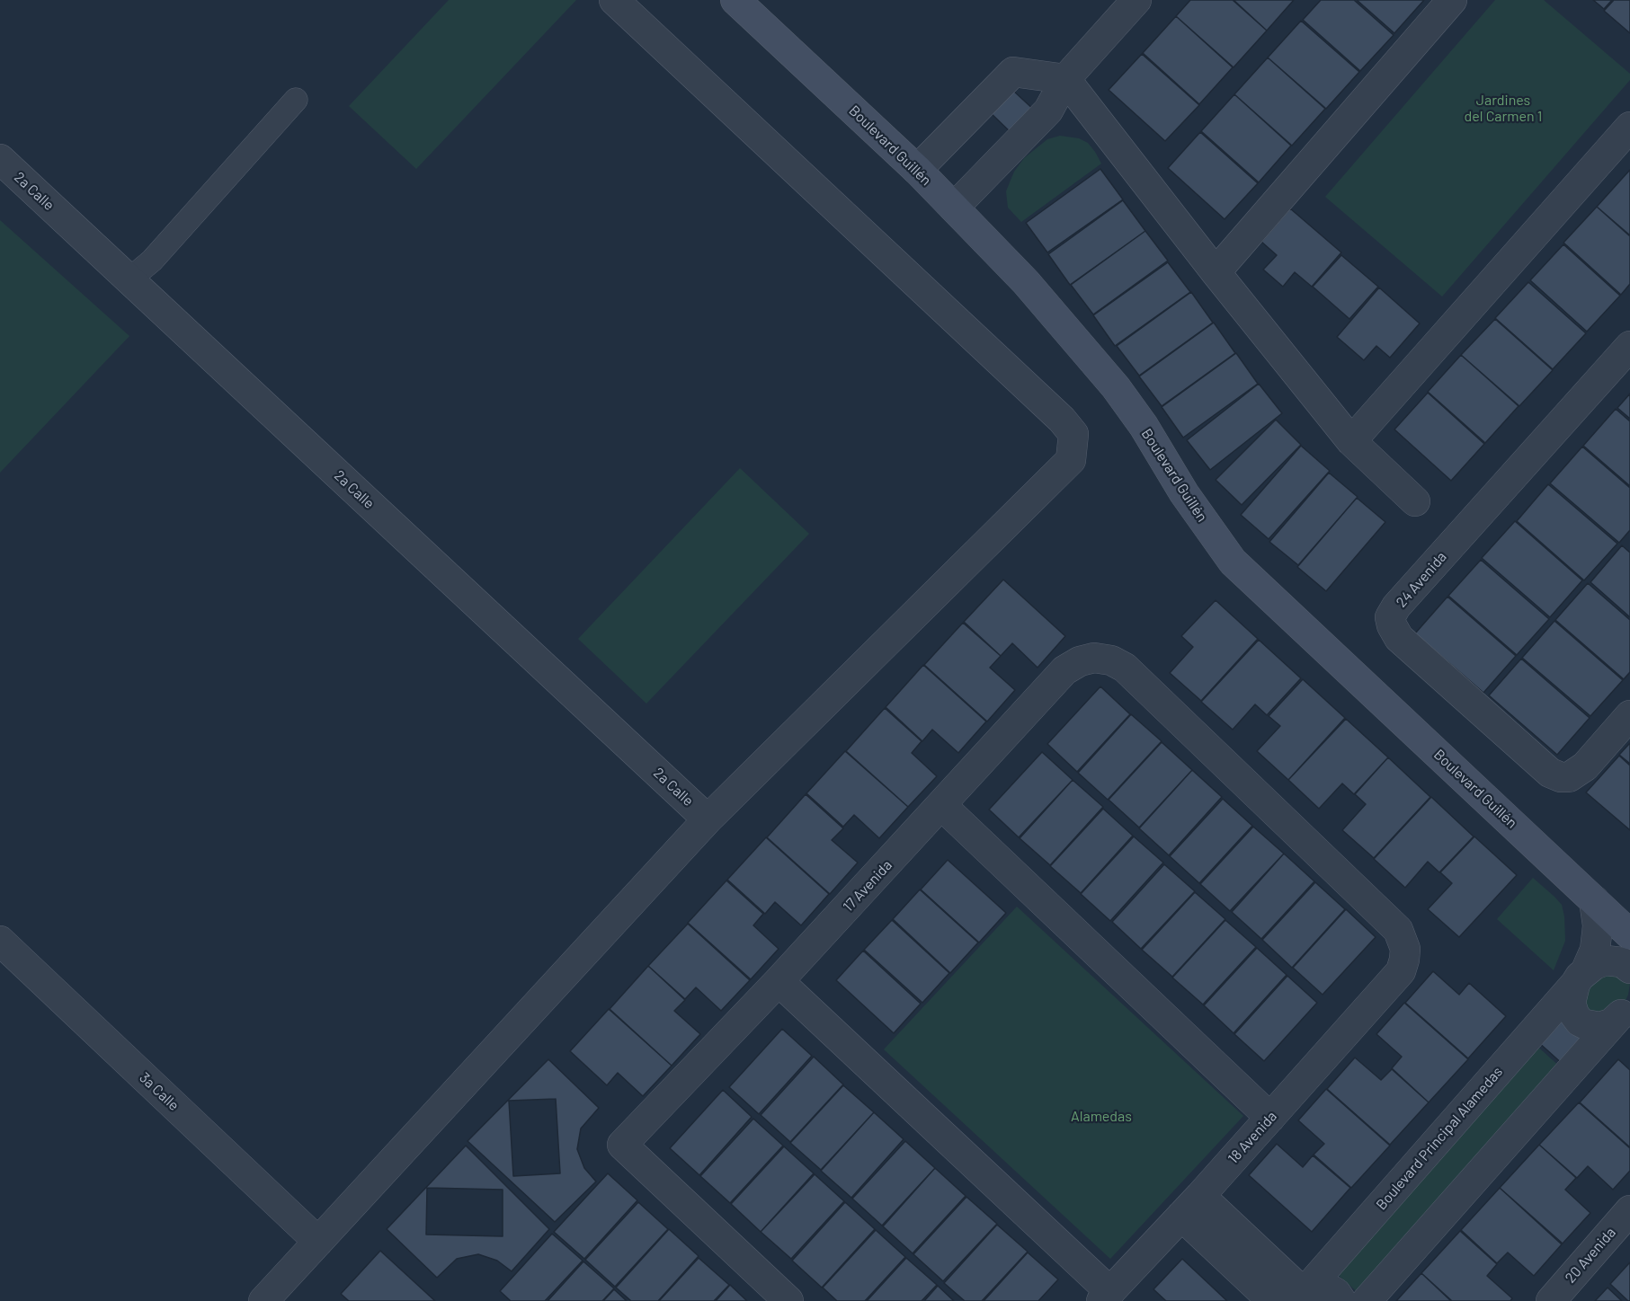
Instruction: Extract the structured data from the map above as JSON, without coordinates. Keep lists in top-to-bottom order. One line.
{"streets":{"main road":["Boulevard Guillén"],"street":["2a Calle","24 Avenida","17 Avenida","3a Calle","18 Avenida","Boulevard Principal Alamedas","20 Avenida"]},"crossings":[["17 Avenida","18 Avenida"]],"parks":["Jardines del Carmen 1","Alamedas"]}
